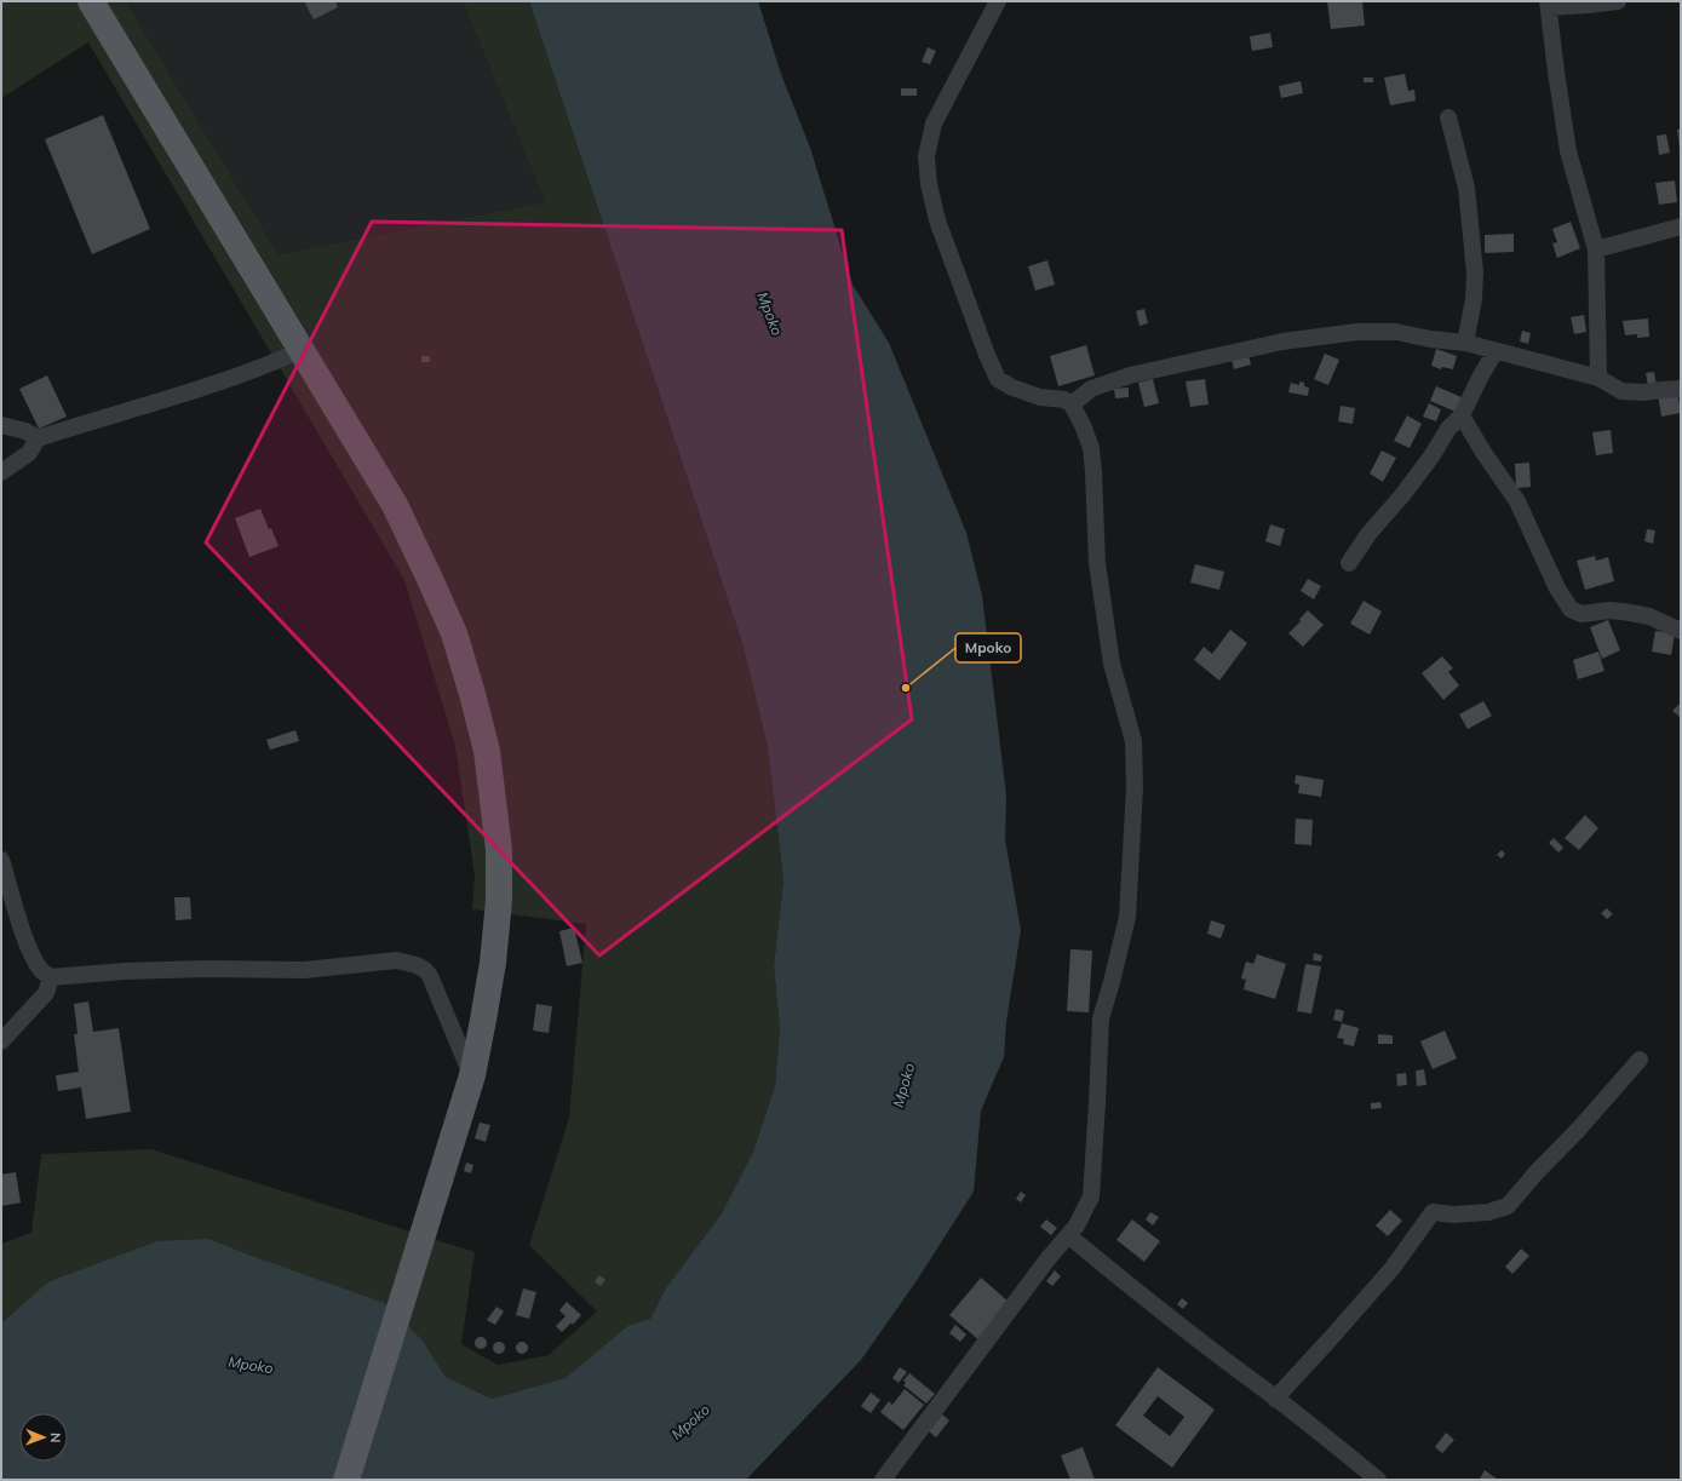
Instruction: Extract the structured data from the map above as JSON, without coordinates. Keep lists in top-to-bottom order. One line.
{"water":["Mpoko"],"places":["Mpoko"],"north":"right"}
